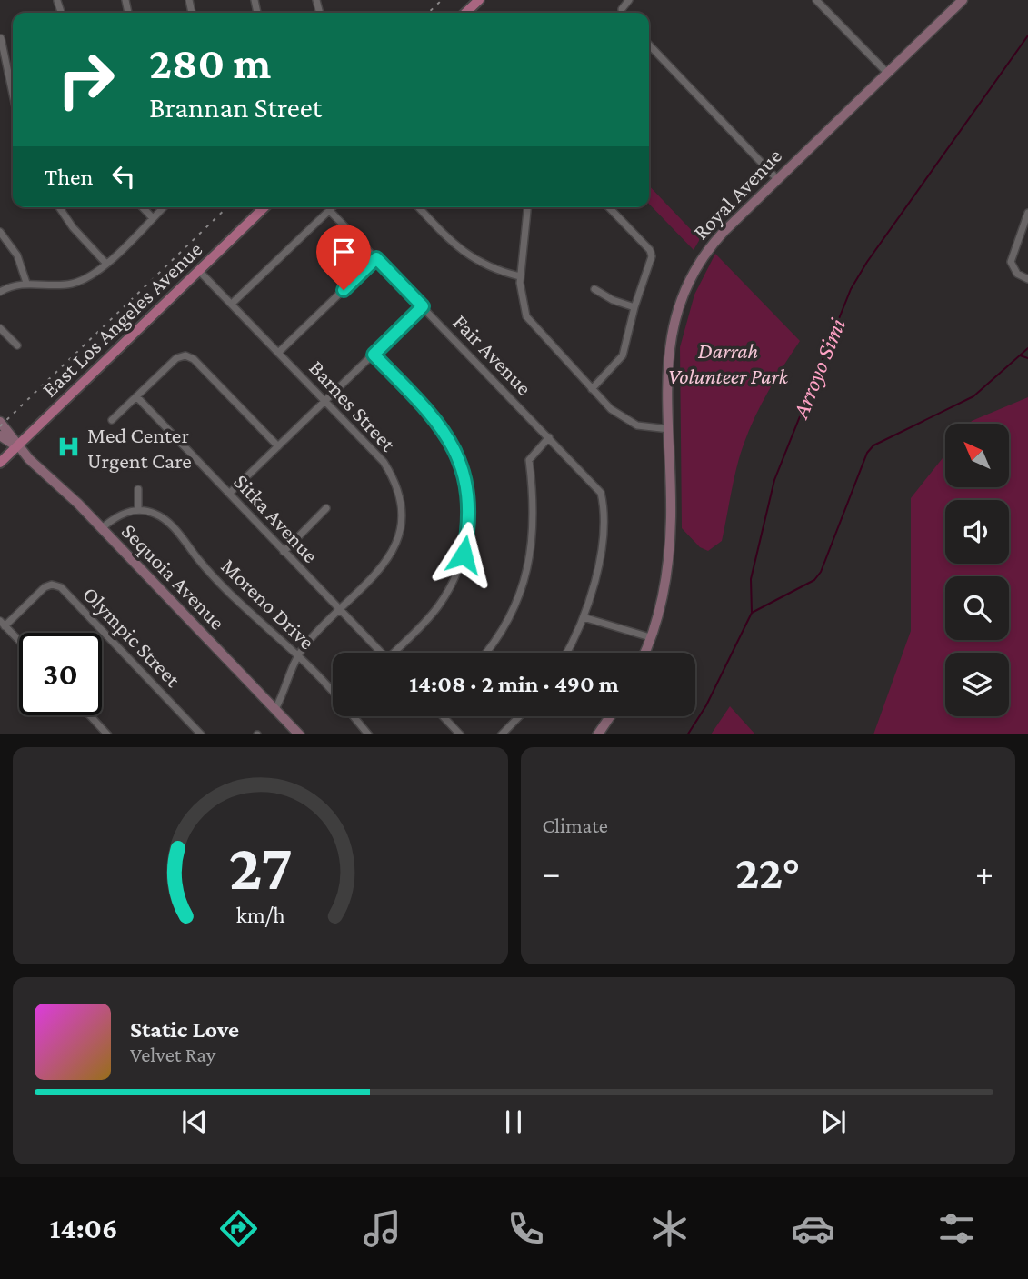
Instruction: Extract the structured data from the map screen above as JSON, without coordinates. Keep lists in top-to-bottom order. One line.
{"streets":{"main road":["Royal Avenue","East Los Angeles Avenue","Sequoia Avenue"],"street":["Fair Avenue","Barnes Street","Sitka Avenue","Moreno Drive","Olympic Street"]},"crossings":[["East Los Angeles Avenue","Barnes Street"],["East Los Angeles Avenue","Sequoia Avenue"],["Barnes Street","Sitka Avenue"],["Barnes Street","Sequoia Avenue"],["Barnes Street","Moreno Drive"]],"water":["Arroyo Simi"],"parks":["Darrah Volunteer Park"],"places":{"hospital":["Med Center Urgent Care"]},"north":"top left","page":{"turn":["280 m","Brannan Street"],"then":"Then","limit":"30","trip":"14:08 · 2 min · 490 m","tile":"Climate","heat":["−","22°","+"],"song":["Static Love","Velvet Ray"],"tabs":"14:06","gauge":["27","km/h"]}}
